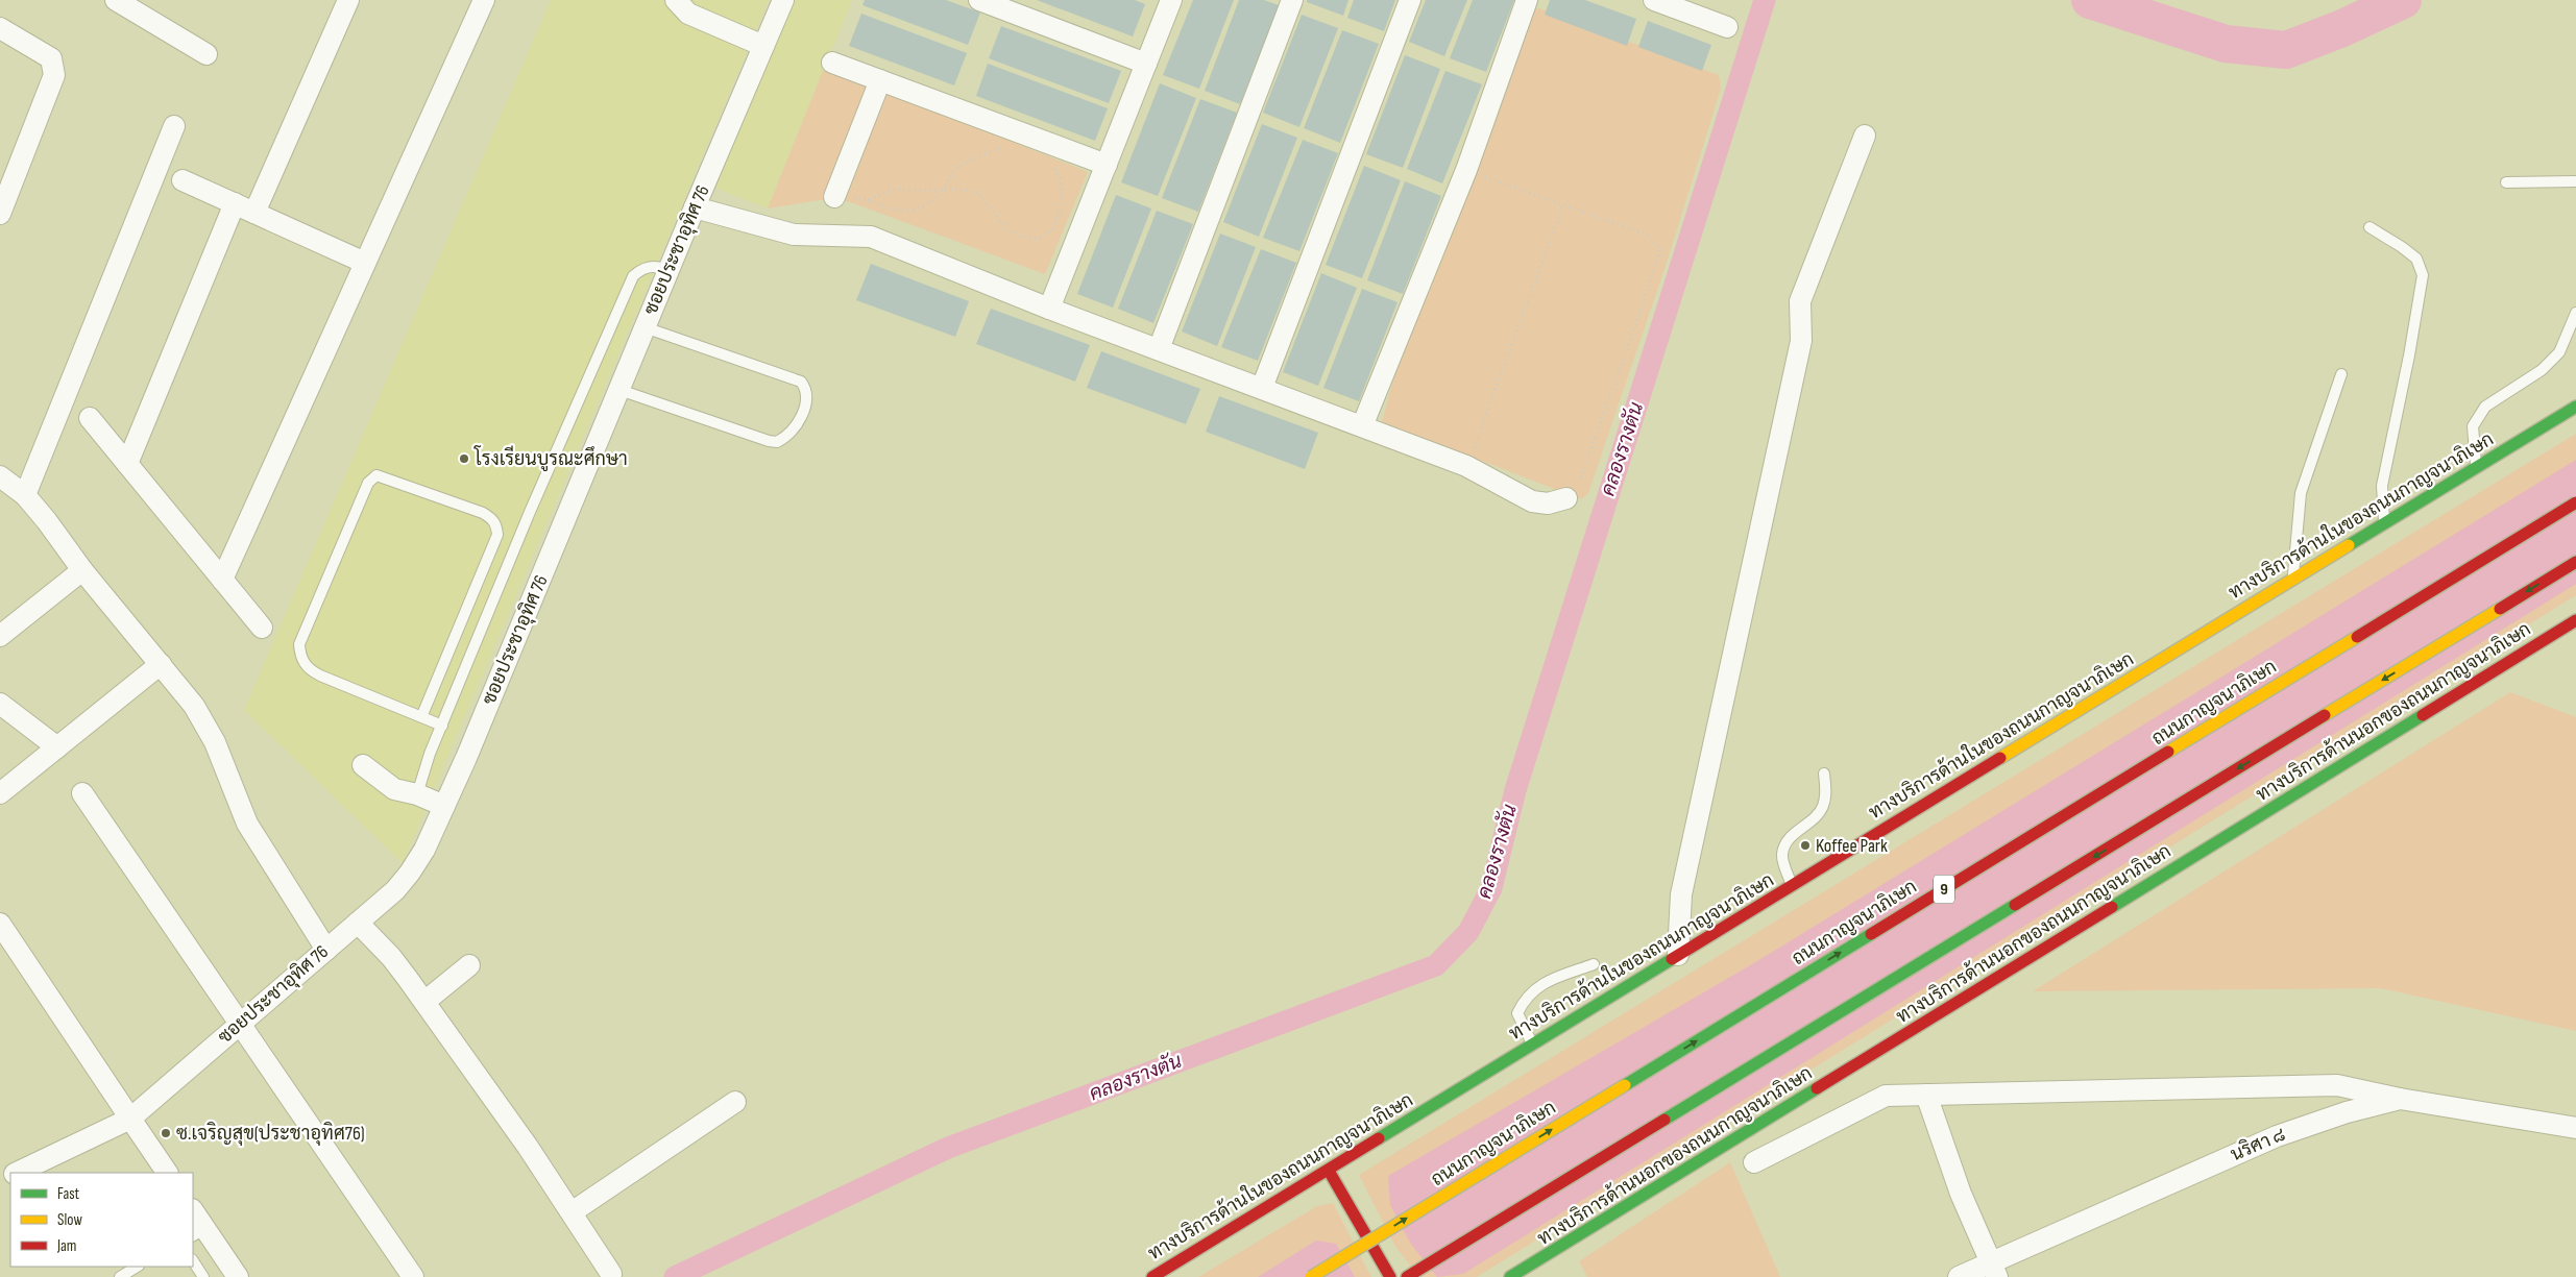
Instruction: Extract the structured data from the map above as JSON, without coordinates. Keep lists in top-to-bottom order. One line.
{"streets":{"main road":["ทางบริการด้านในของถนนกาญจนาภิเษก","ถนนกาญจนาภิเษก","ทางบริการด้านนอกของถนนกาญจนาภิเษก","9"],"street":["ซอยประชาอุทิศ 76","นริศา ๘"]},"water":["คลองรางตัน"],"places":["โรงเรียนบูรณะศึกษา","Koffee Park","ซ.เจริญสุข(ประชาอุทิศ76)"],"legend":["Fast","Slow","Jam"]}
